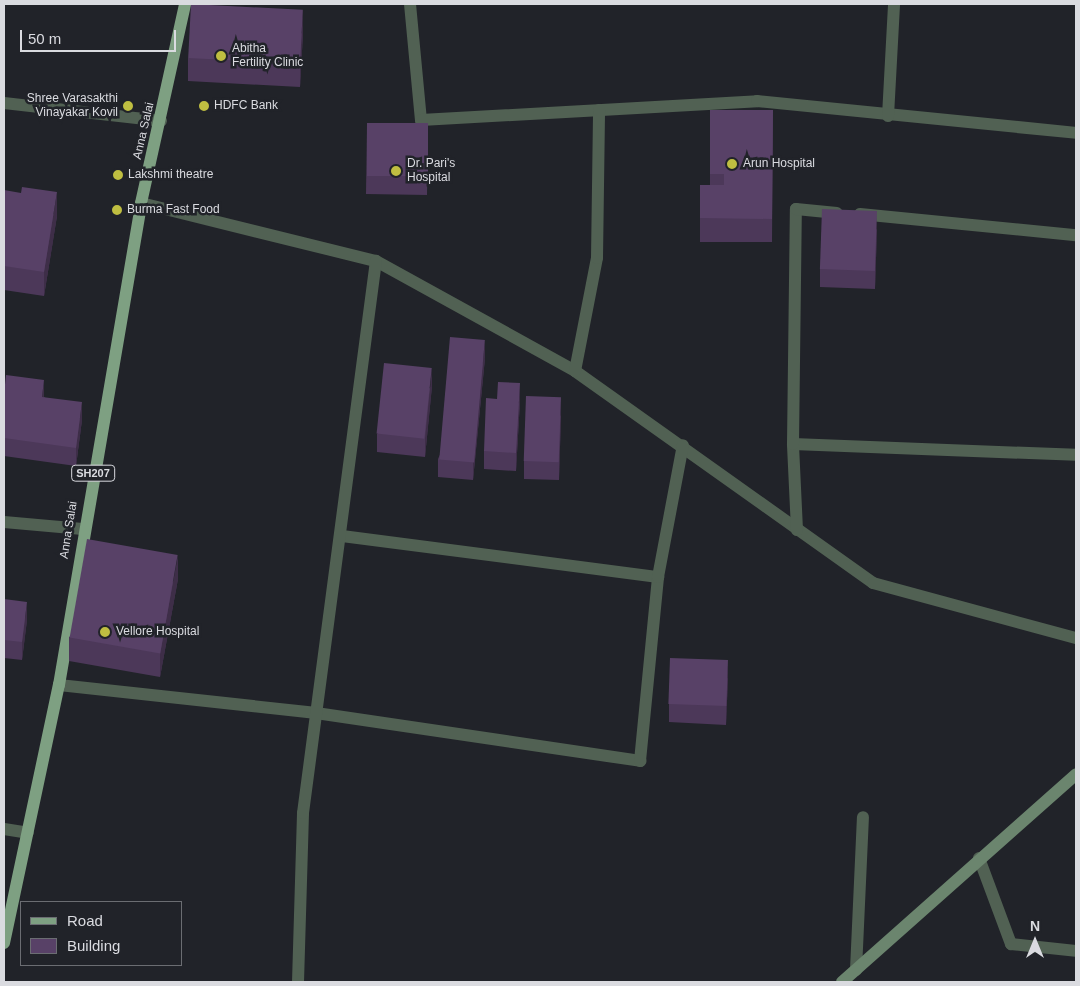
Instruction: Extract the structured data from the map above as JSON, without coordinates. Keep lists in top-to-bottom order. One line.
{"streets":{"main road":["Anna Salai","SH207"]},"places":["Abitha Fertility Clinic","Shree Varasakthi Vinayakar Kovil","HDFC Bank","Arun Hospital","Dr. Pari's Hospital","Lakshmi theatre","Burma Fast Food","Vellore Hospital"],"legend":["Road","Building"],"scale_bar":"50 m","north":"top"}
